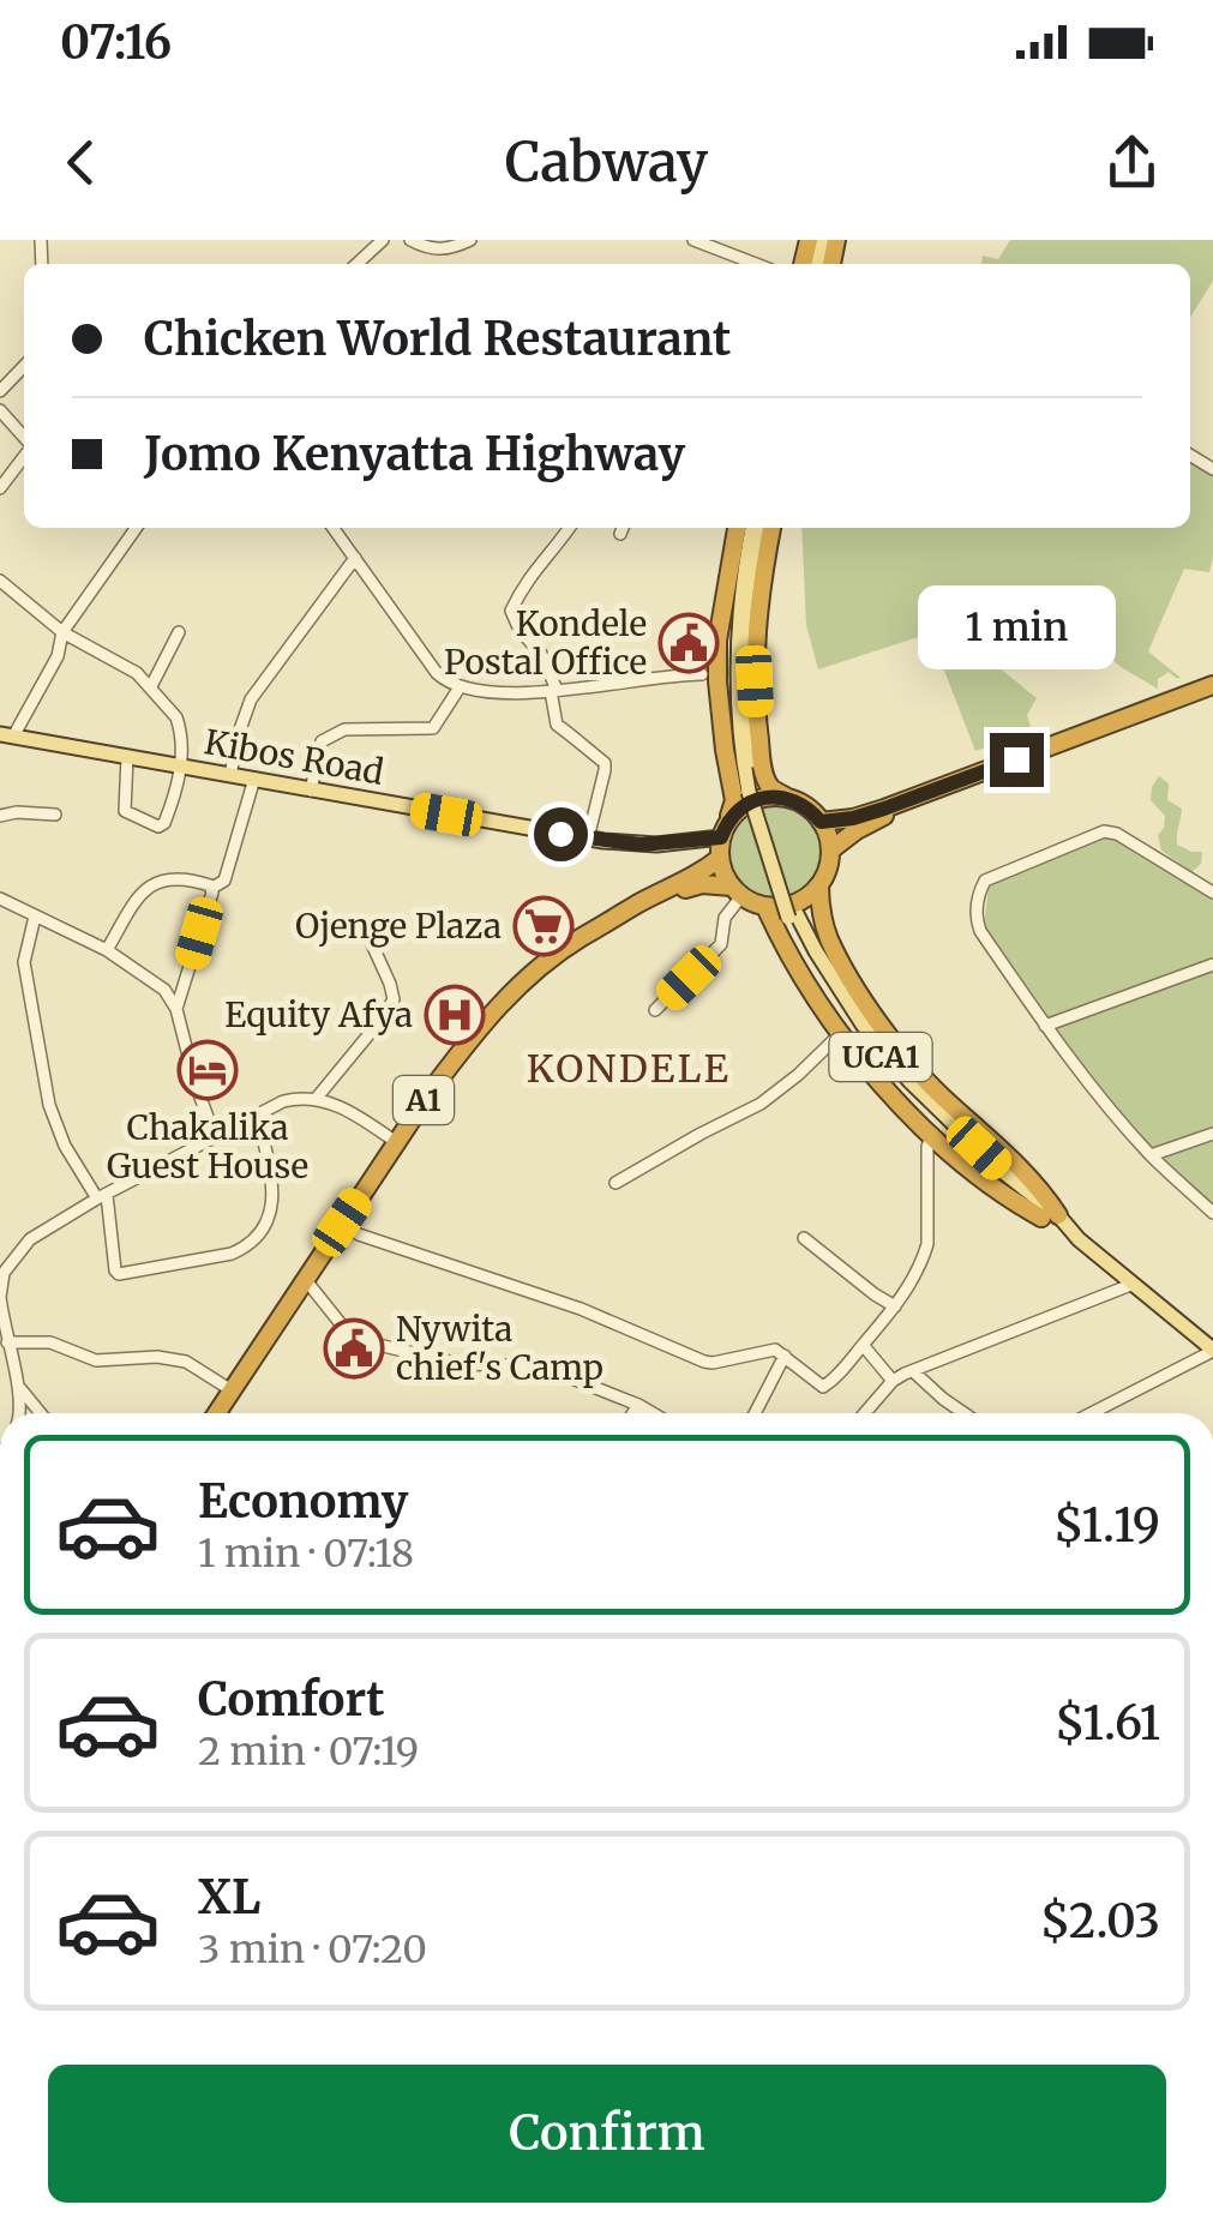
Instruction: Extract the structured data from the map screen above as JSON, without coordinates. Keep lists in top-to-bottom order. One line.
{"streets":{"highway":["A1"],"main road":["Kibos Road","UCA1"]},"crossings":[["Kibos Road","A1"]],"districts":["KONDELE"],"places":{"public building":["Kondele Postal Office","Nywita chief's Camp"],"supermarket":["Ojenge Plaza"],"hospital":["Equity Afya"],"hotel":["Chakalika Guest House"]},"page":{"status":"07:16","header":"Cabway","banner":["Chicken World Restaurant","Jomo Kenyatta Highway"],"bubble":"1 min","list":[{"name":"Economy","note":"1 min · 07:18","value":"$1.19"},{"name":"Comfort","note":"2 min · 07:19","value":"$1.61"},{"name":"XL","note":"3 min · 07:20","value":"$2.03"}],"buttons":"Confirm"}}
